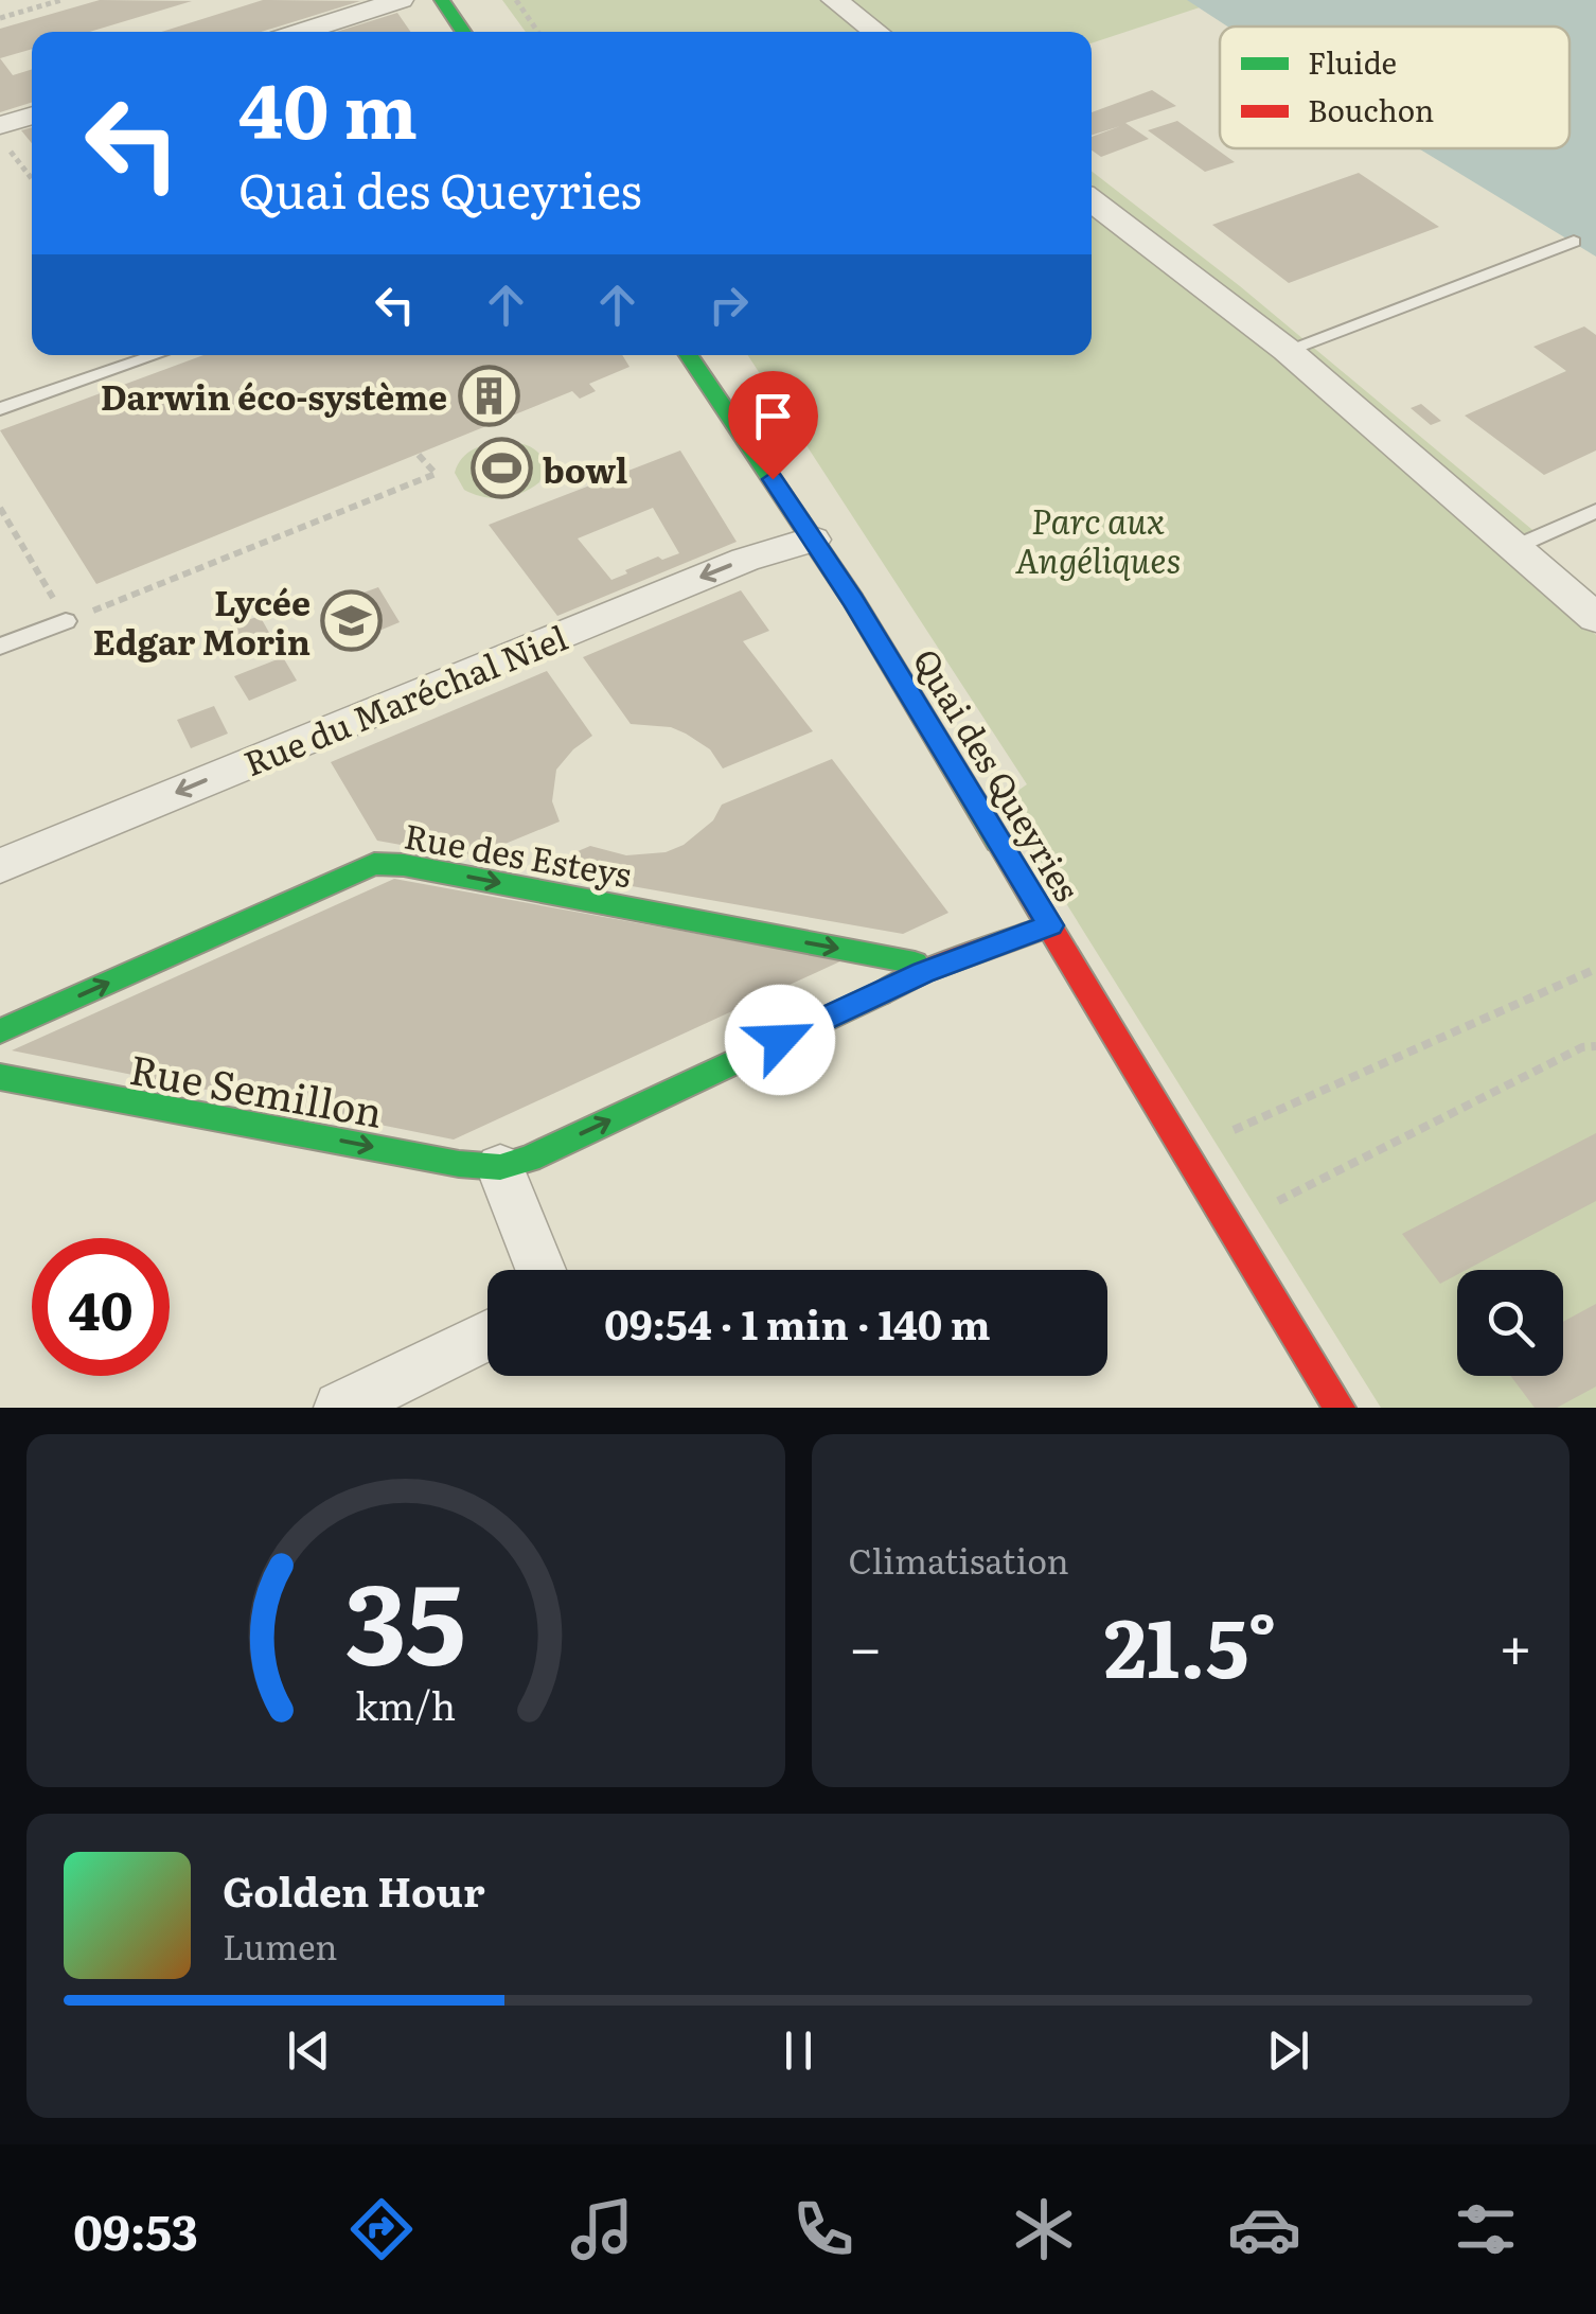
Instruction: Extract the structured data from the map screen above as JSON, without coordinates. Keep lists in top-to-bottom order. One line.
{"streets":{"street":["Rue du Maréchal Niel","Quai des Queyries","Rue des Esteys","Rue Semillon"]},"crossings":[["Rue du Maréchal Niel","Quai des Queyries"]],"one_way":["Rue du Maréchal Niel","Rue Semillon"],"parks":["Parc aux Angéliques"],"places":{"building":["Darwin éco-système"],"sports":["bowl"],"school or university":["Lycée Edgar Morin"]},"legend":["Fluide","Bouchon"],"page":{"turn":["40 m","Quai des Queyries"],"limit":"40","trip":"09:54 · 1 min · 140 m","tile":"Climatisation","heat":["−","21.5°","+"],"song":["Golden Hour","Lumen"],"tabs":"09:53","gauge":["35","km/h"]}}
